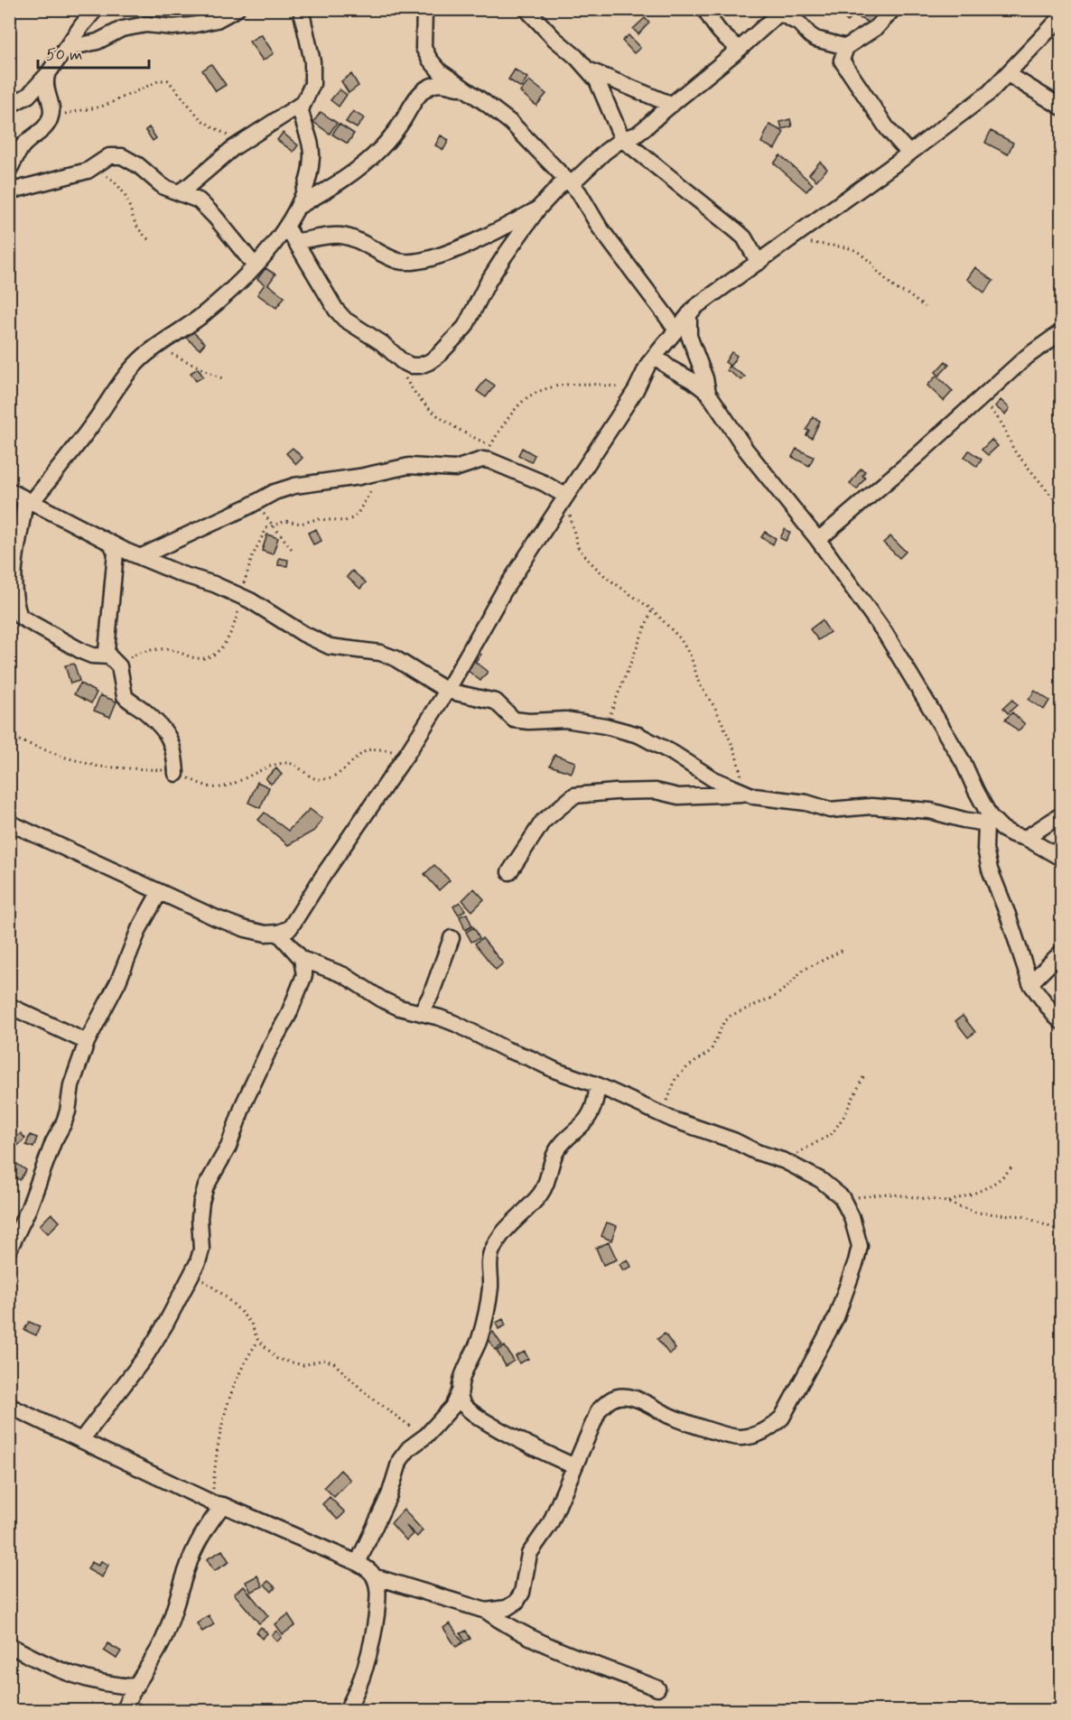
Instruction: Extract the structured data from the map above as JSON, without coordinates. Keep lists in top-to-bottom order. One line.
{"scale_bar":"50 m"}
